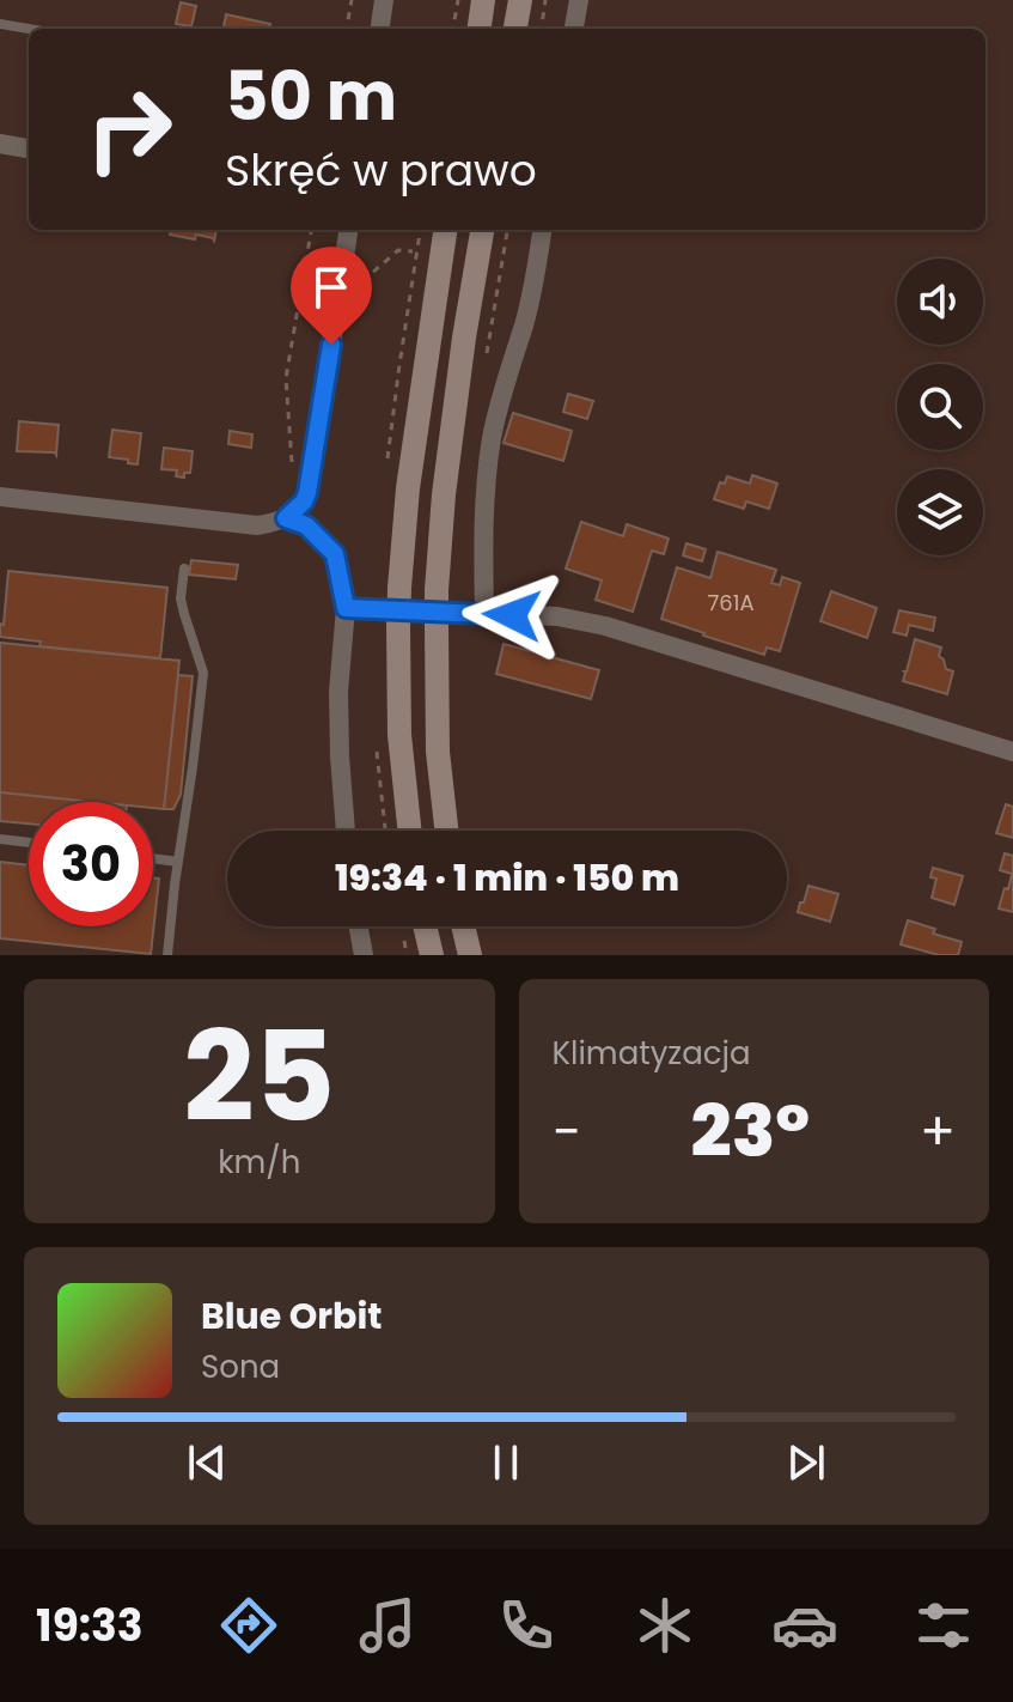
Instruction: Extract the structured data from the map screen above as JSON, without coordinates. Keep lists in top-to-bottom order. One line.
{"house_numbers":["761A"],"page":{"turn":["50 m","Skręć w prawo"],"limit":"30","trip":"19:34 · 1 min · 150 m","tile":[["25","km/h"],"Klimatyzacja"],"heat":["−","23°","+"],"song":["Blue Orbit","Sona"],"tabs":"19:33"}}
